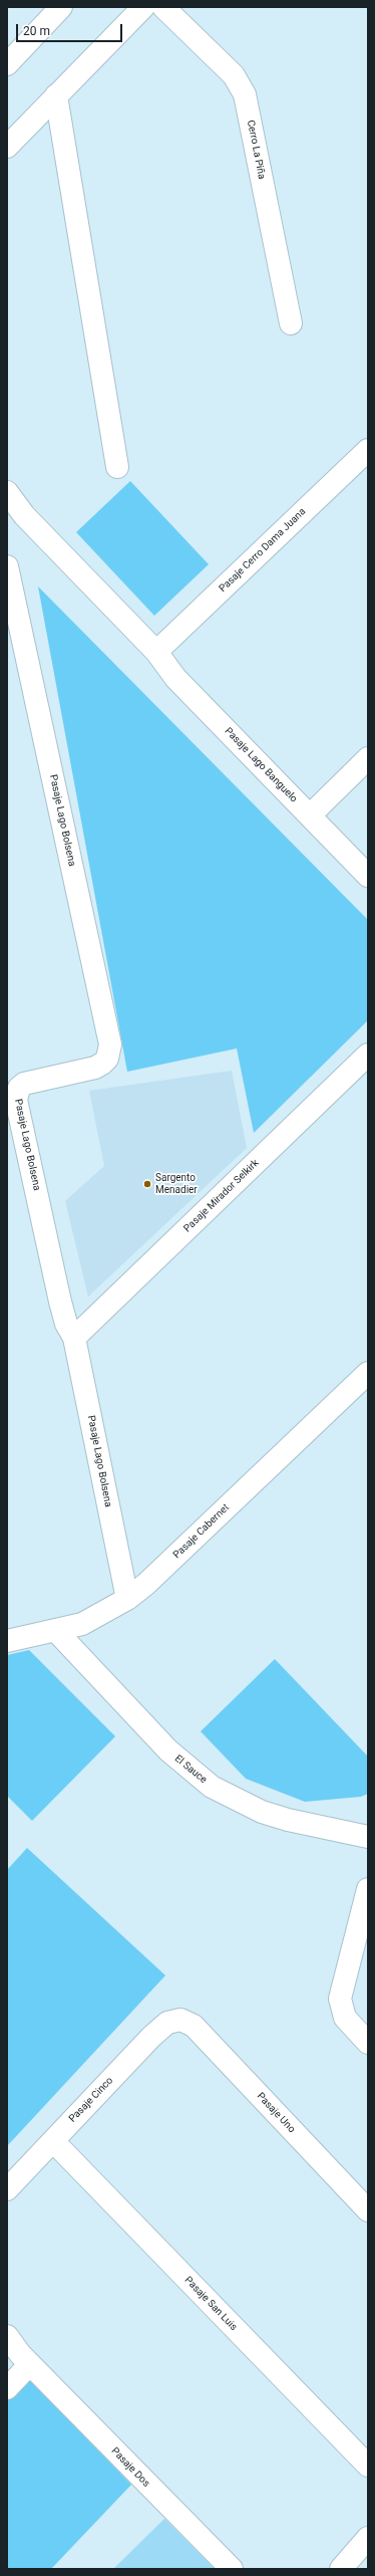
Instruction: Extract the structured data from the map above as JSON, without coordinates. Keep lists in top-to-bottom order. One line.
{"streets":{"street":["Cerro La Piña","Pasaje Cerro Dama Juana","Pasaje Lago Banguelo","Pasaje Lago Bolsena","Pasaje Mirador Selkirk","Pasaje Cabernet","El Sauce","Pasaje Cinco","Pasaje Uno","Pasaje San Luis","Pasaje Dos"]},"crossings":[["Pasaje Cerro Dama Juana","Pasaje Lago Banguelo"],["Pasaje Lago Bolsena","Pasaje Mirador Selkirk"],["Pasaje Lago Bolsena","Pasaje Cabernet"],["Pasaje Cabernet","El Sauce"],["Pasaje Cinco","Pasaje Uno"],["Pasaje Cinco","Pasaje San Luis"]],"places":["Sargento Menadier"],"scale_bar":"20 m"}
